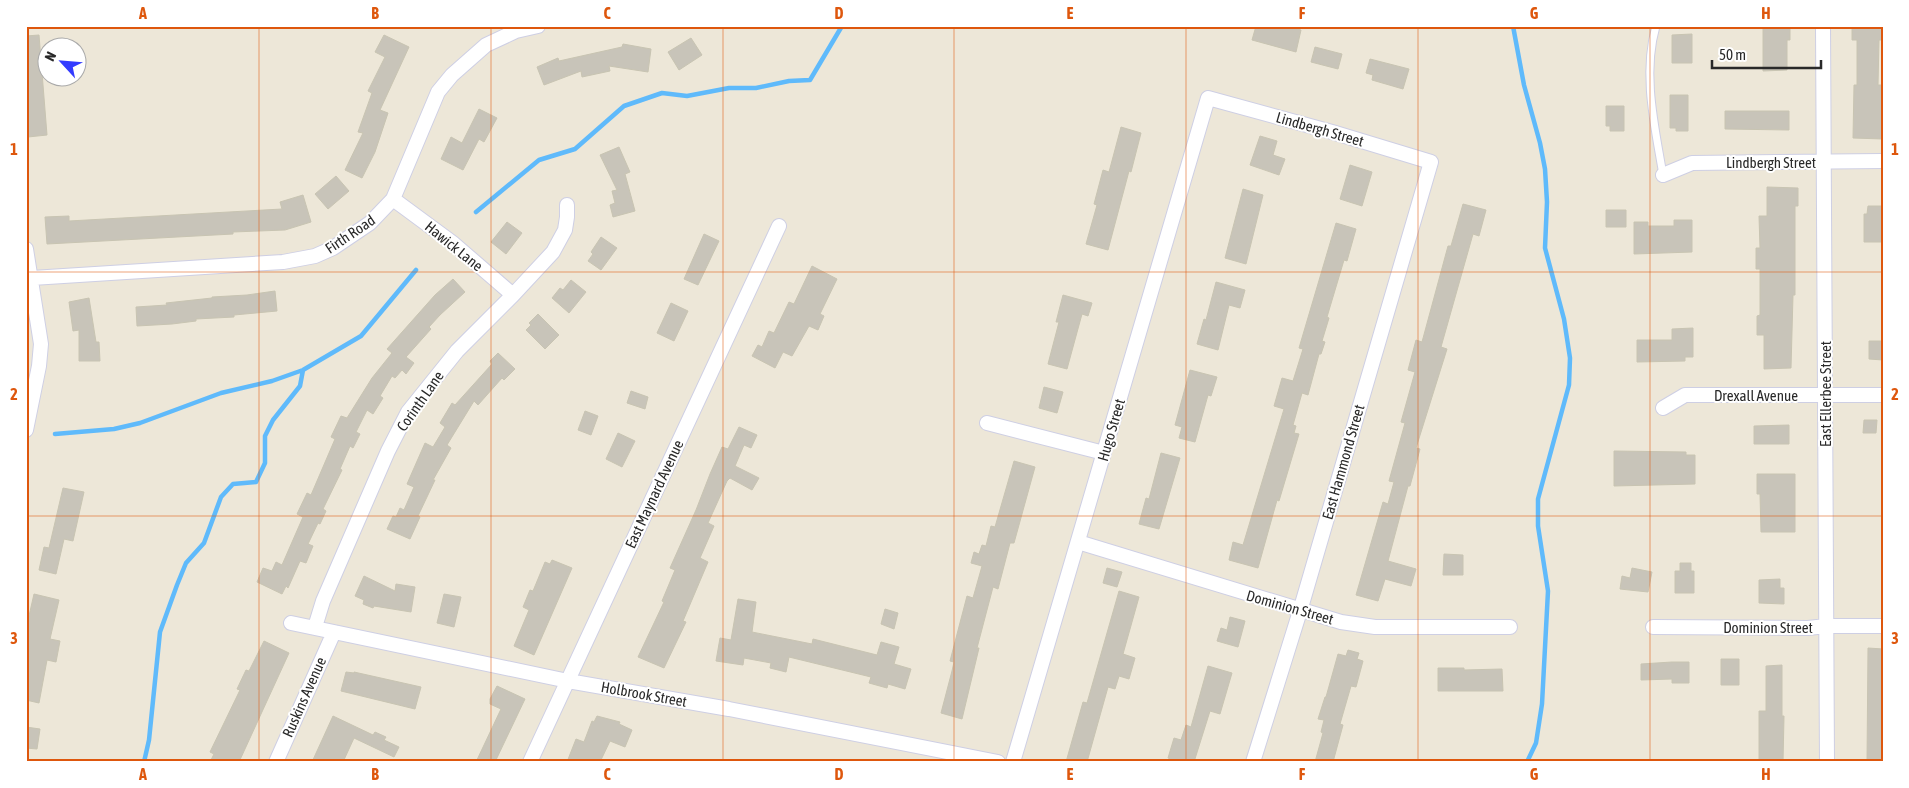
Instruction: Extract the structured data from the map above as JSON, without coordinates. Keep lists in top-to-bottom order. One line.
{"streets":{"street":["Lindbergh Street","Firth Road","Hawick Lane","East Ellerbee Street","Drexall Avenue","Corinth Lane","Hugo Street","East Hammond Street","East Maynard Avenue","Dominion Street","Holbrook Street","Ruskins Avenue"]},"crossings":[["Lindbergh Street","East Ellerbee Street"],["Lindbergh Street","Hugo Street"],["Lindbergh Street","East Hammond Street"],["Firth Road","Hawick Lane"],["Hawick Lane","Corinth Lane"],["East Ellerbee Street","Drexall Avenue"],["East Ellerbee Street","Dominion Street"],["Corinth Lane","Holbrook Street"],["Hugo Street","Dominion Street"],["East Hammond Street","Dominion Street"],["East Maynard Avenue","Holbrook Street"],["Holbrook Street","Ruskins Avenue"]],"scale_bar":"50 m","north":"top left","grid":{"columns":["A","B","C","D","E","F","G","H"],"rows":["1","2","3"]}}
